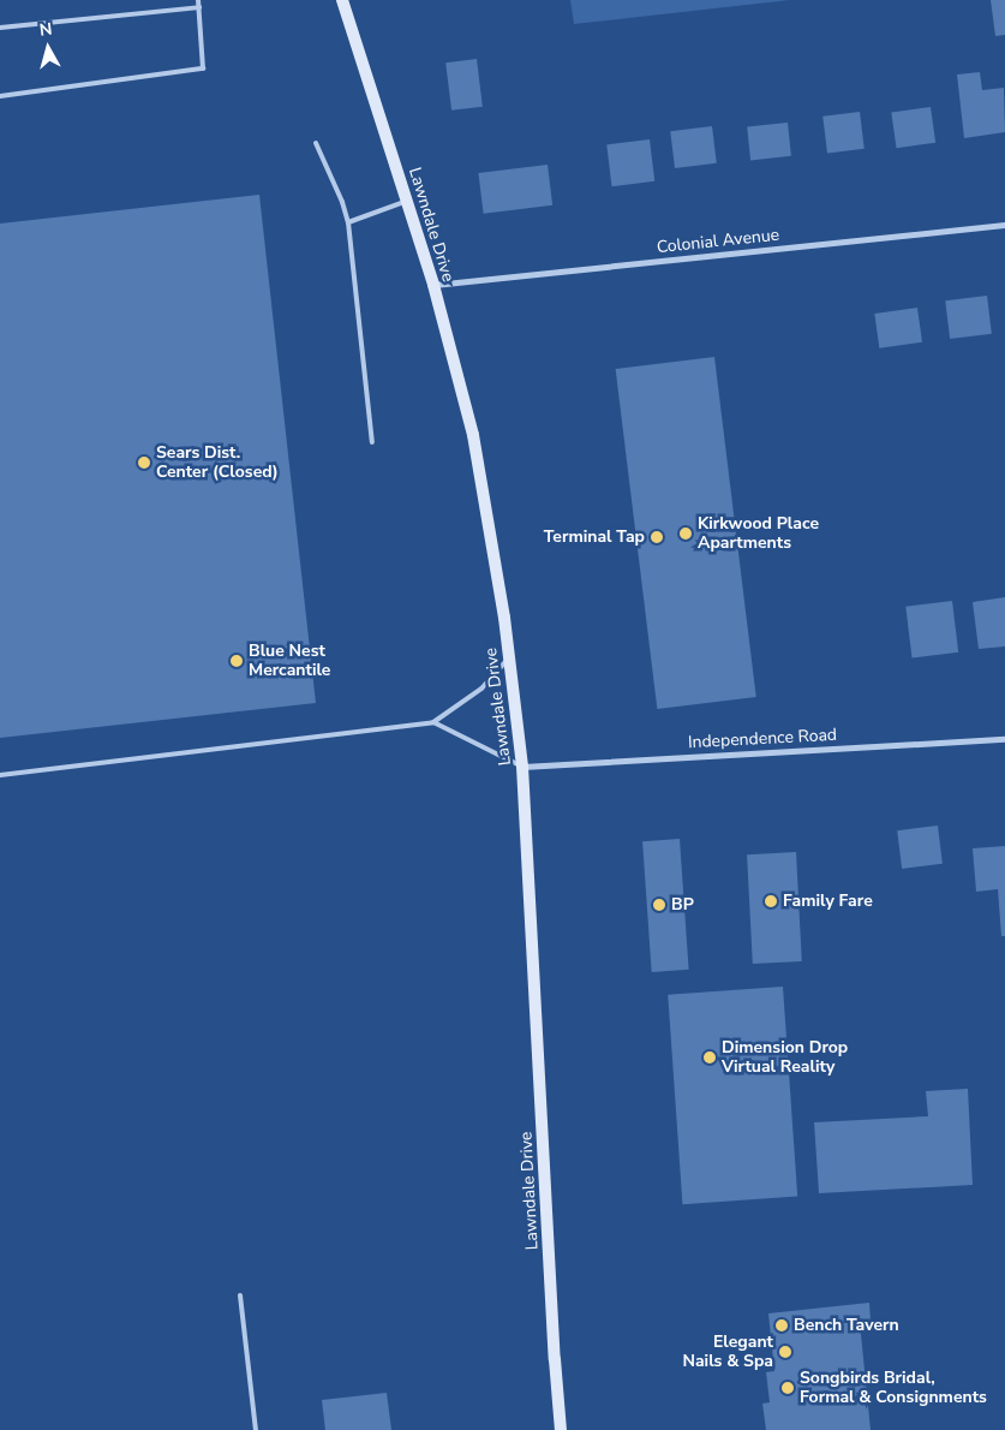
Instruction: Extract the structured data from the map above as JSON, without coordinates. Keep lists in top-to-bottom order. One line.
{"streets":{"main road":["Lawndale Drive"],"street":["Colonial Avenue","Independence Road"]},"crossings":[["Lawndale Drive","Colonial Avenue"],["Lawndale Drive","Independence Road"]],"places":["Sears Dist. Center (Closed)","Kirkwood Place Apartments","Terminal Tap","Blue Nest Mercantile","Family Fare","BP","Dimension Drop Virtual Reality","Bench Tavern","Elegant Nails & Spa","Songbirds Bridal, Formal & Consignments"],"north":"top"}
